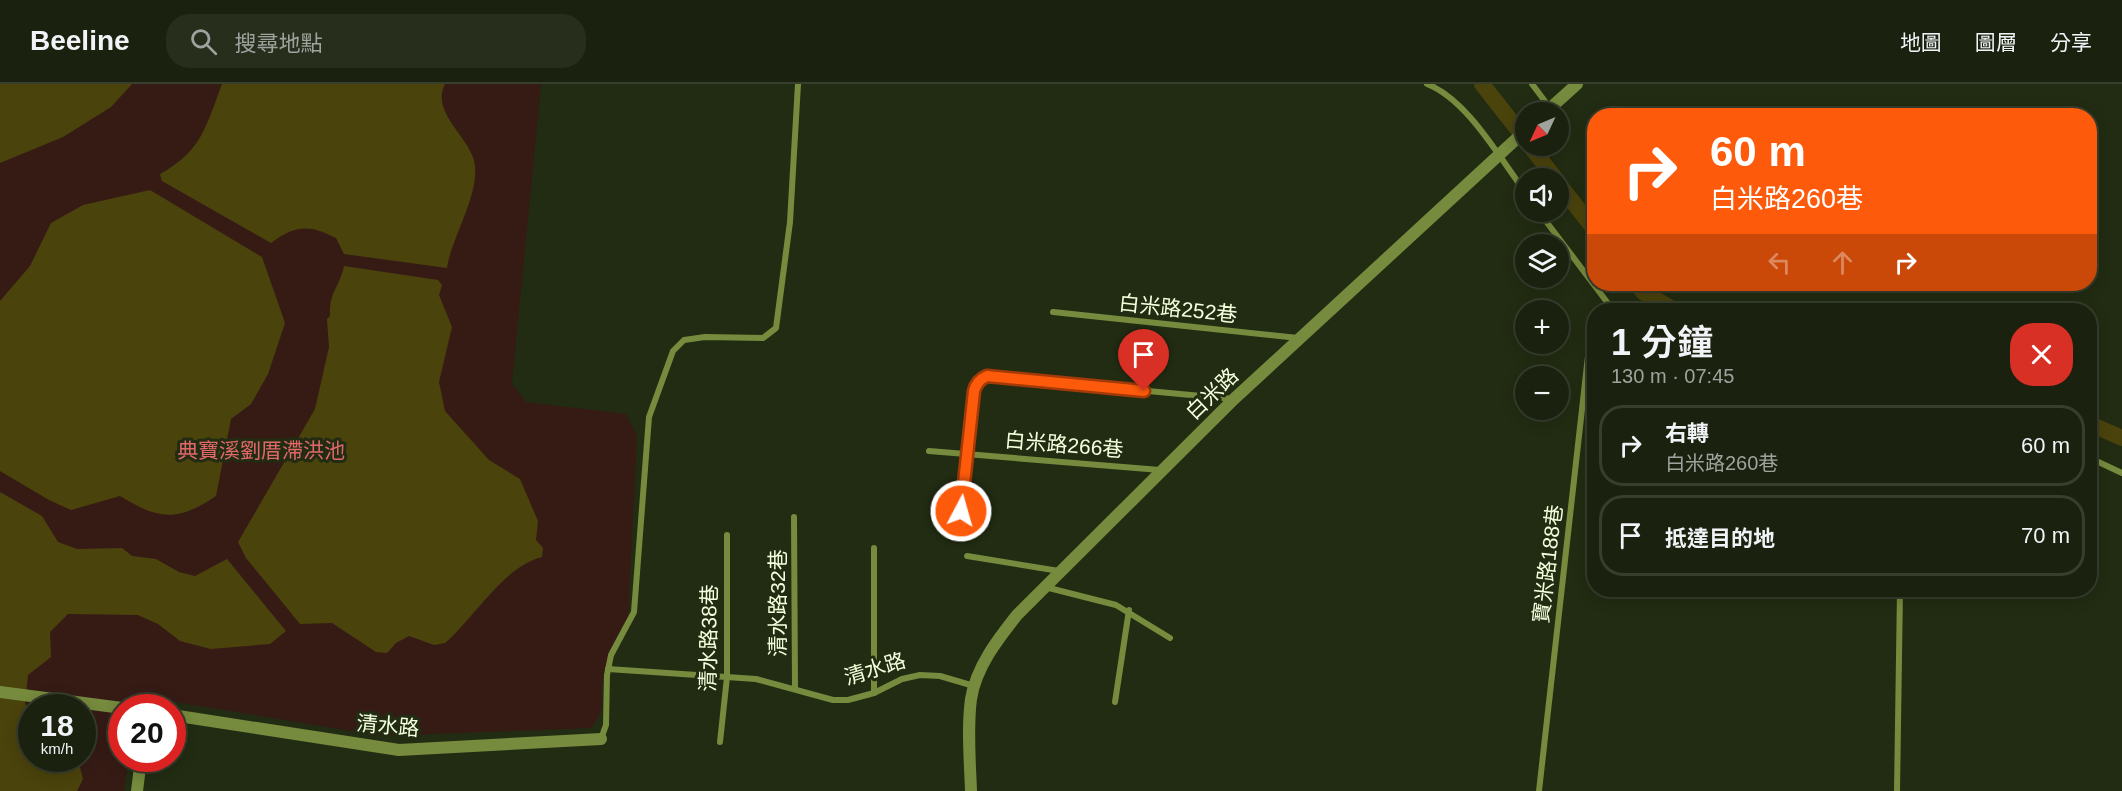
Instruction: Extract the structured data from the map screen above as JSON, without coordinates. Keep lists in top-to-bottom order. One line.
{"streets":{"street":["白米路","清水路"],"lane":["白米路252巷","白米路266巷","寶米路188巷","清水路32巷","清水路38巷"]},"crossings":[["白米路252巷","白米路"],["白米路","白米路266巷"],["白米路","清水路"],["清水路32巷","清水路"],["清水路38巷","清水路"]],"parks":["典寶溪劉厝滯洪池"],"north":"bottom left","page":{"header":"Beeline","search":"搜尋地點","nav":["地圖","圖層","分享"],"map_buttons":["+","−"],"turn":["60 m","白米路260巷"],"heading":["1 分鐘","130 m · 07:45"],"list":[{"name":"右轉","note":"白米路260巷","value":"60 m"},{"name":"抵達目的地","value":"70 m"}],"speed":"18 km/h","limit":"20"}}
